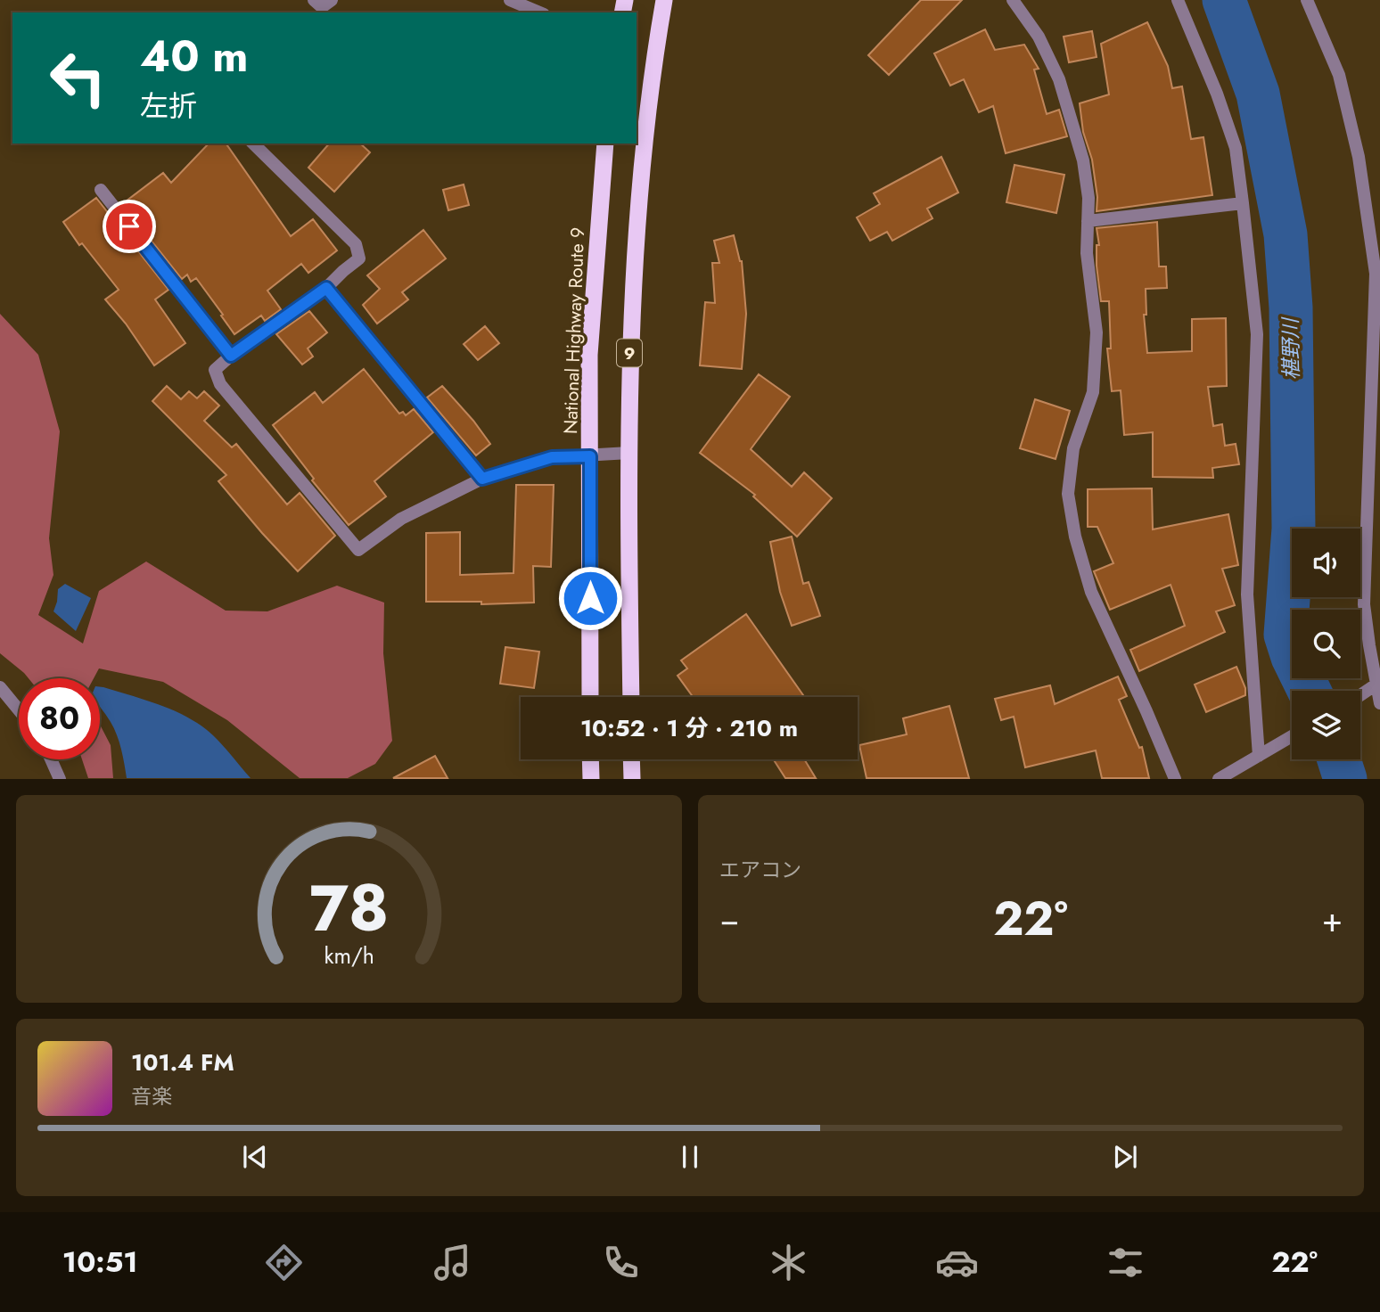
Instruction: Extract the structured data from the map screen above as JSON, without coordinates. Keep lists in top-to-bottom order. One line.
{"streets":{"highway":["National Highway Route 9","9"]},"water":["椹野川"],"page":{"turn":["40 m","左折"],"limit":"80","trip":"10:52 · 1 分 · 210 m","tile":"エアコン","heat":["−","22°","+"],"song":["101.4 FM","音楽"],"tabs":["10:51","22°"],"gauge":["78","km/h"]}}
